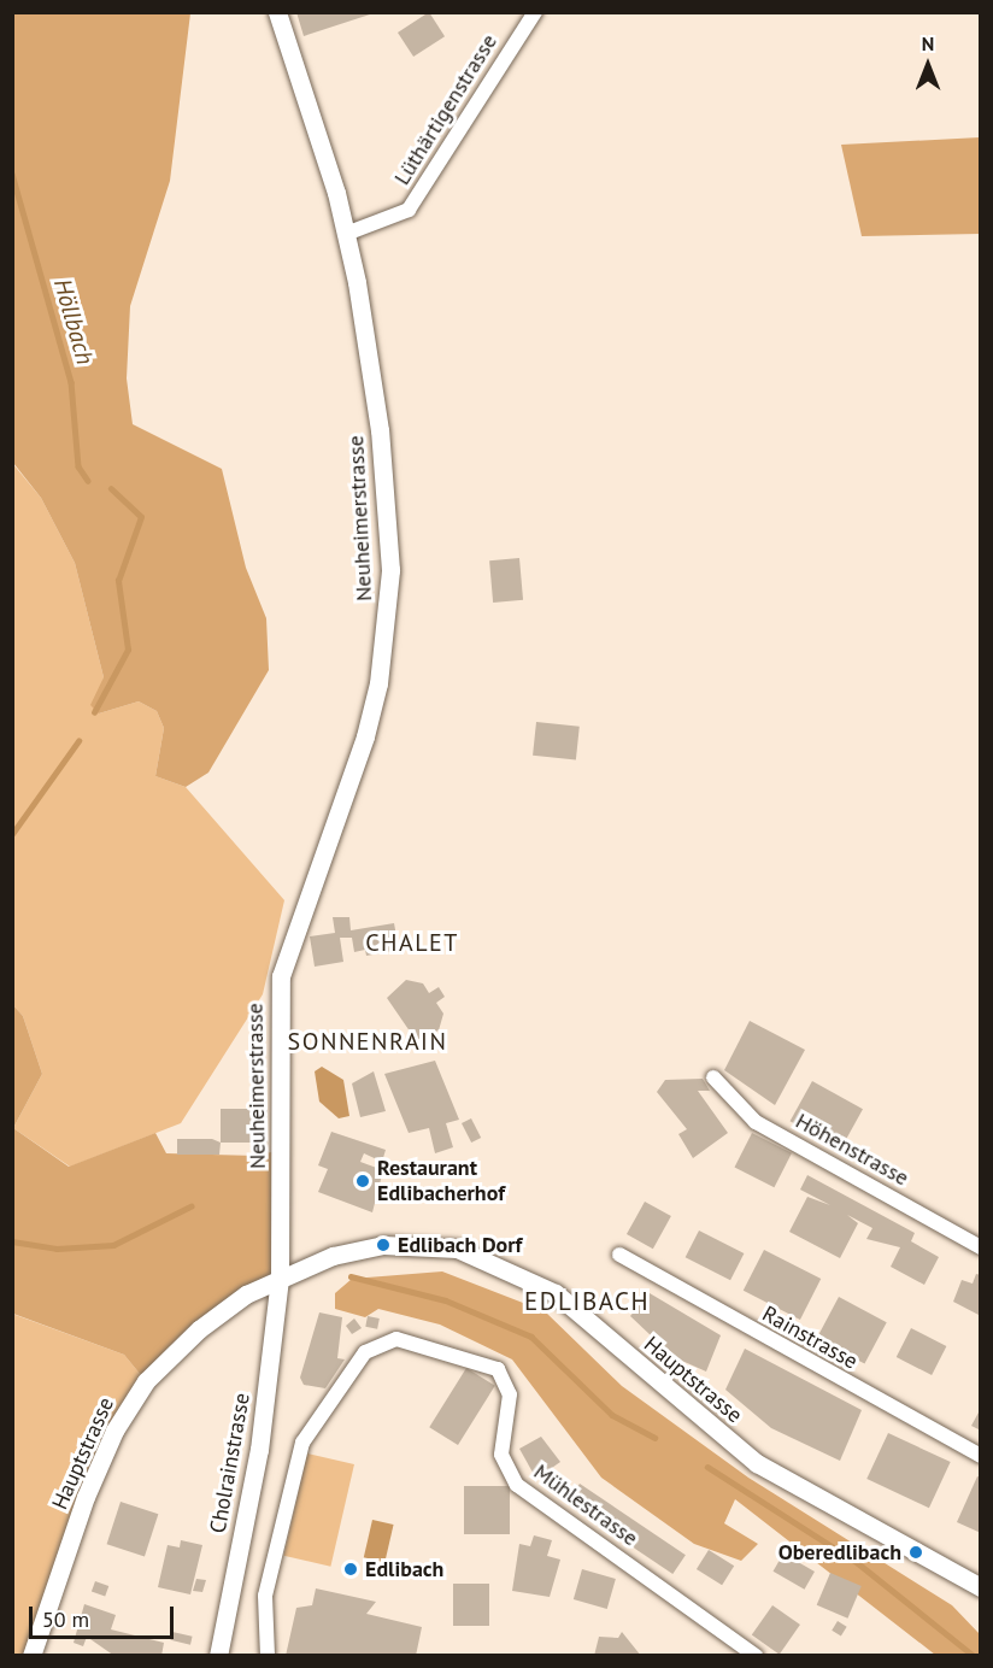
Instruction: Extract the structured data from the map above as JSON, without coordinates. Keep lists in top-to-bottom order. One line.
{"streets":{"street":["Lüthärtigenstrasse","Neuheimerstrasse","Höhenstrasse","Rainstrasse","Hauptstrasse","Cholrainstrasse","Mühlestrasse"]},"crossings":[["Lüthärtigenstrasse","Neuheimerstrasse"],["Neuheimerstrasse","Hauptstrasse"],["Neuheimerstrasse","Cholrainstrasse"],["Hauptstrasse","Cholrainstrasse"]],"districts":["CHALET","SONNENRAIN","EDLIBACH"],"water":["Höllbach"],"places":["Restaurant Edlibacherhof","Edlibach Dorf","Oberedlibach","Edlibach"],"scale_bar":"50 m","north":"top"}
